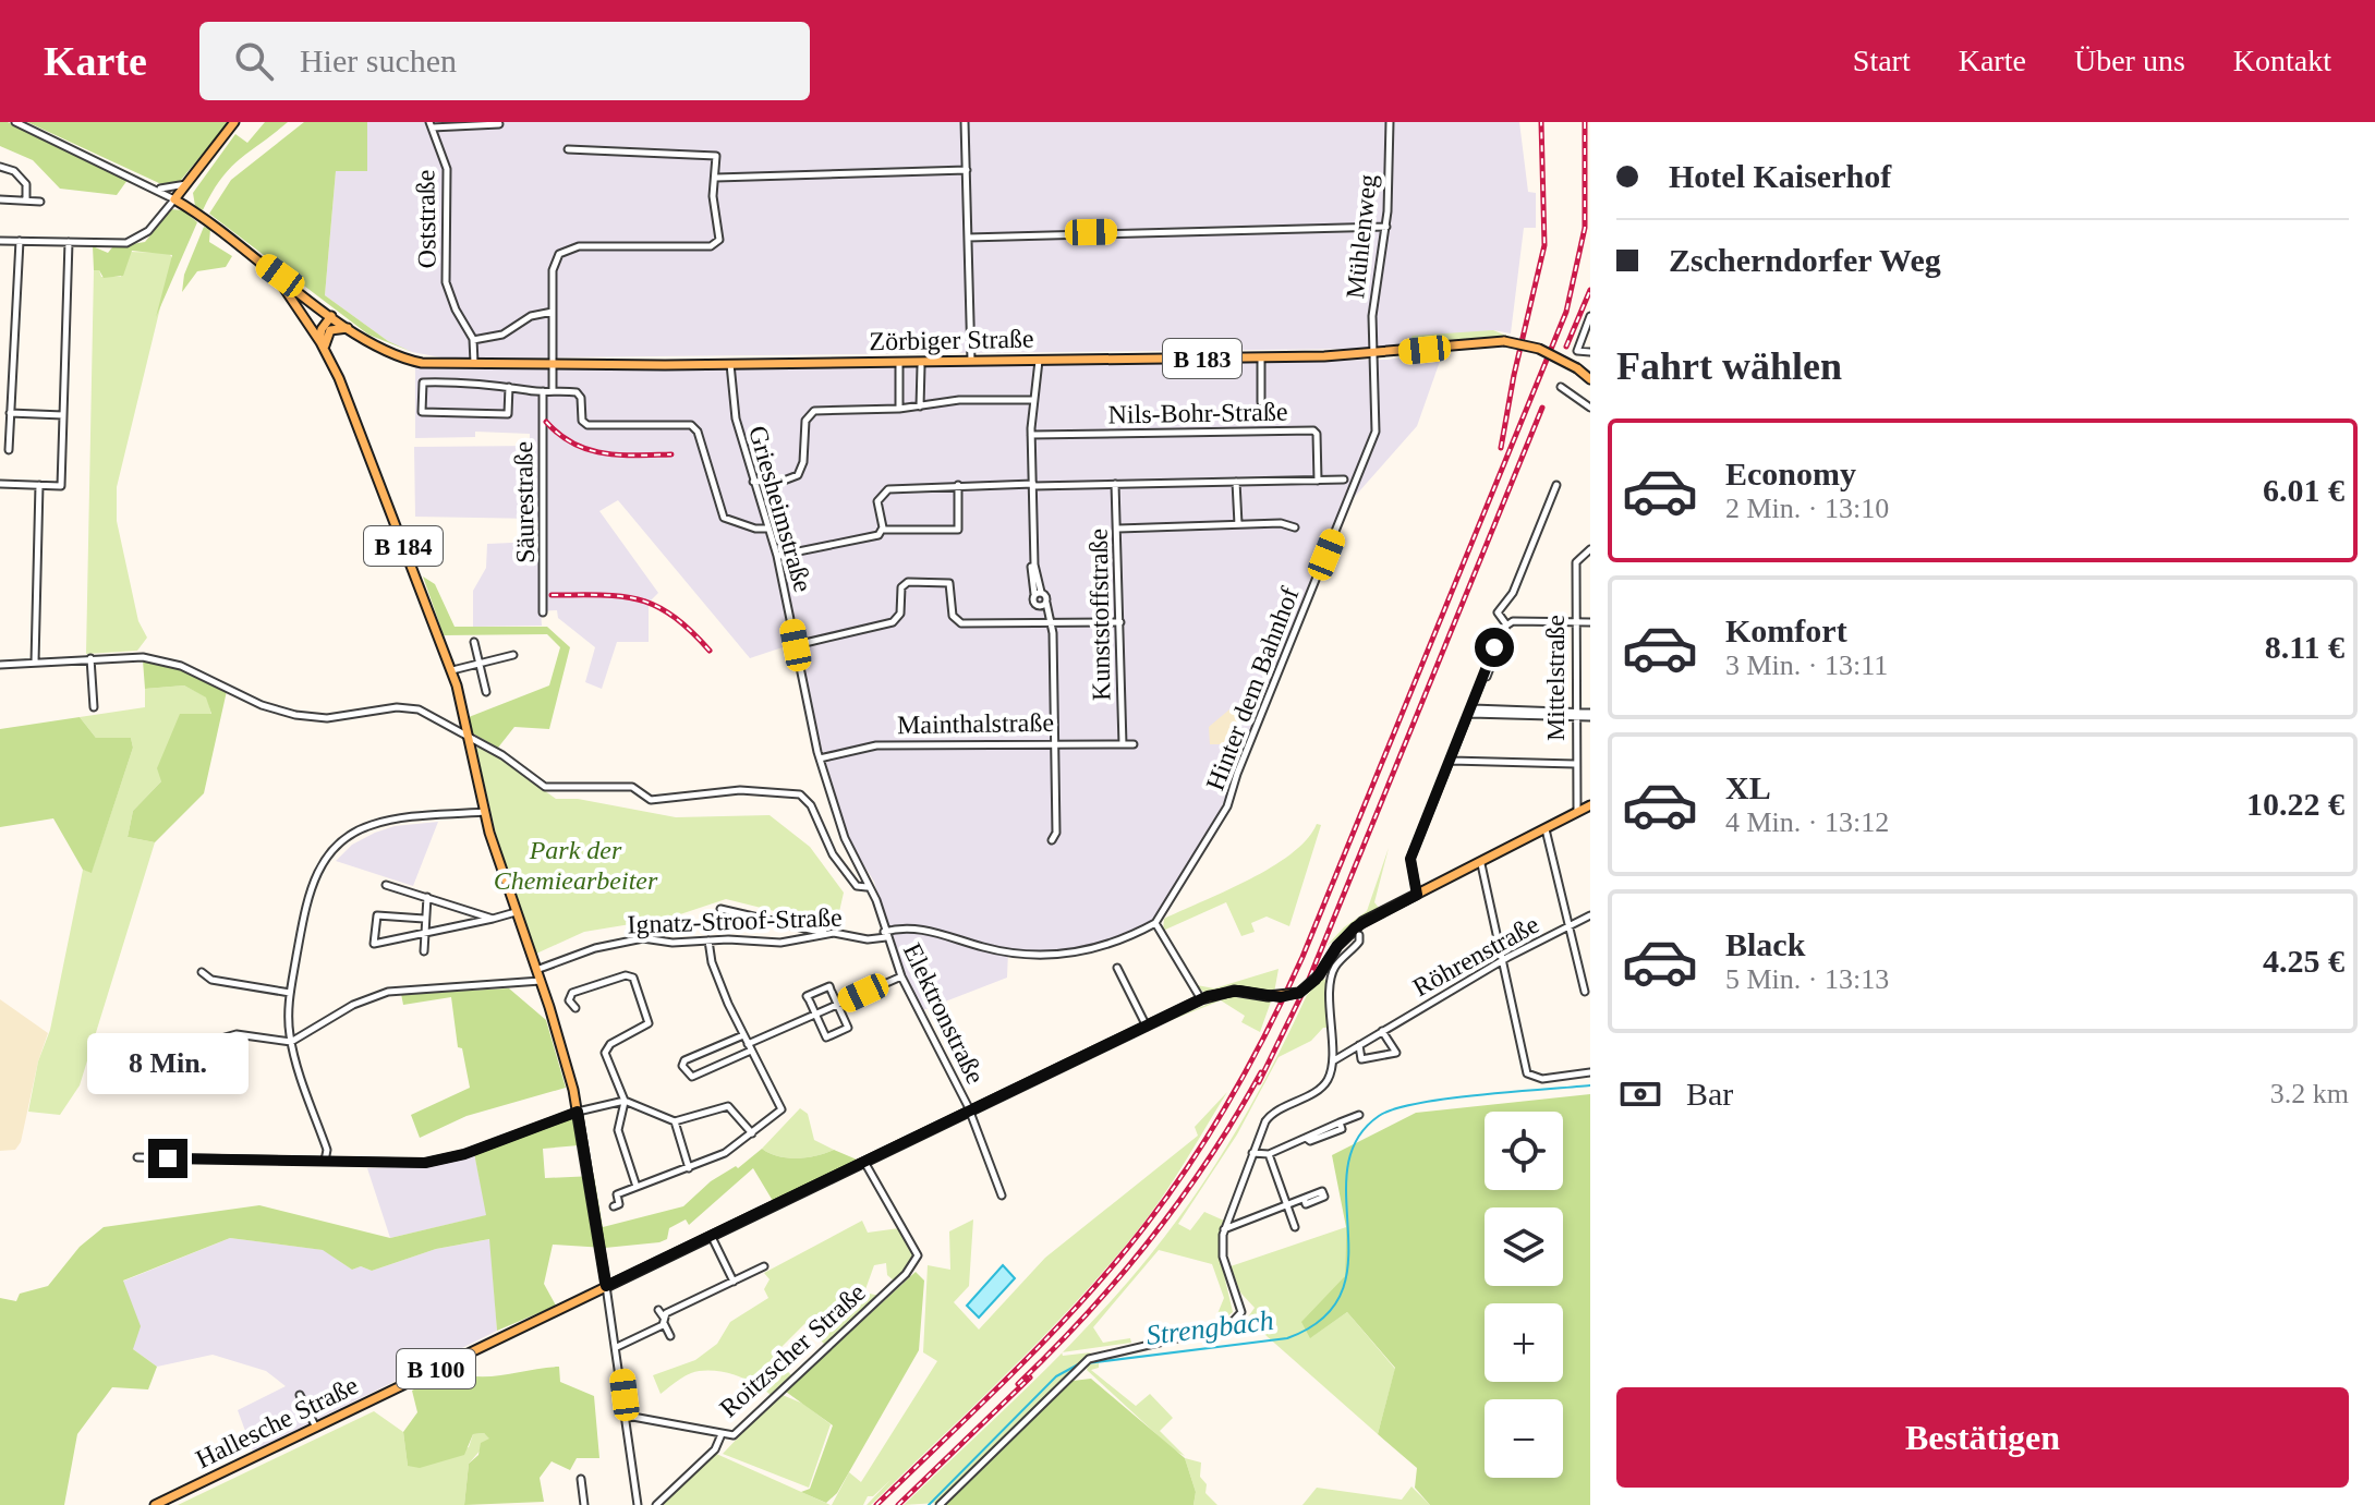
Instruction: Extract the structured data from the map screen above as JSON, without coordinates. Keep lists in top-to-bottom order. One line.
{"streets":{"main road":["Zörbiger Straße","B 183","B 184","B 100","Hallesche Straße"],"street":["Oststraße","Mühlenweg","Nils-Bohr-Straße","Säurestraße","Griesheimstraße","Kunststoffstraße","Mittelstraße","Hinter dem Bahnhof","Mainthalstraße","Ignatz-Stroof-Straße","Röhrenstraße","Elektronstraße","Roitzscher Straße"]},"crossings":[["Oststraße","Zörbiger Straße"],["Mühlenweg","Zörbiger Straße"],["Mühlenweg","Hinter dem Bahnhof"],["Zörbiger Straße","B 183"],["Zörbiger Straße","Griesheimstraße"],["Zörbiger Straße","Hinter dem Bahnhof"],["B 183","B 184"],["Griesheimstraße","Mainthalstraße"],["Griesheimstraße","Elektronstraße"],["B 184","Ignatz-Stroof-Straße"],["B 184","B 100"],["B 184","Hallesche Straße"],["Kunststoffstraße","Mainthalstraße"],["Mittelstraße","B 100"],["Hinter dem Bahnhof","Ignatz-Stroof-Straße"],["Ignatz-Stroof-Straße","Elektronstraße"],["Elektronstraße","B 100"],["Roitzscher Straße","B 100"],["B 100","Hallesche Straße"]],"water":["Strengbach"],"parks":["Park der Chemiearbeiter"],"page":{"header":"Karte","search":"Hier suchen","nav":["Start","Karte","Über uns","Kontakt"],"banner":["Hotel Kaiserhof","Zscherndorfer Weg"],"heading":"Fahrt wählen","list":[{"name":"Economy","note":"2 Min. · 13:10","value":"6.01 €"},{"name":"Komfort","note":"3 Min. · 13:11","value":"8.11 €"},{"name":"XL","note":"4 Min. · 13:12","value":"10.22 €"},{"name":"Black","note":"5 Min. · 13:13","value":"4.25 €"}],"bubble":"8 Min.","pay":["Bar","3.2 km"],"map_buttons":["+","−"],"buttons":"Bestätigen"}}
